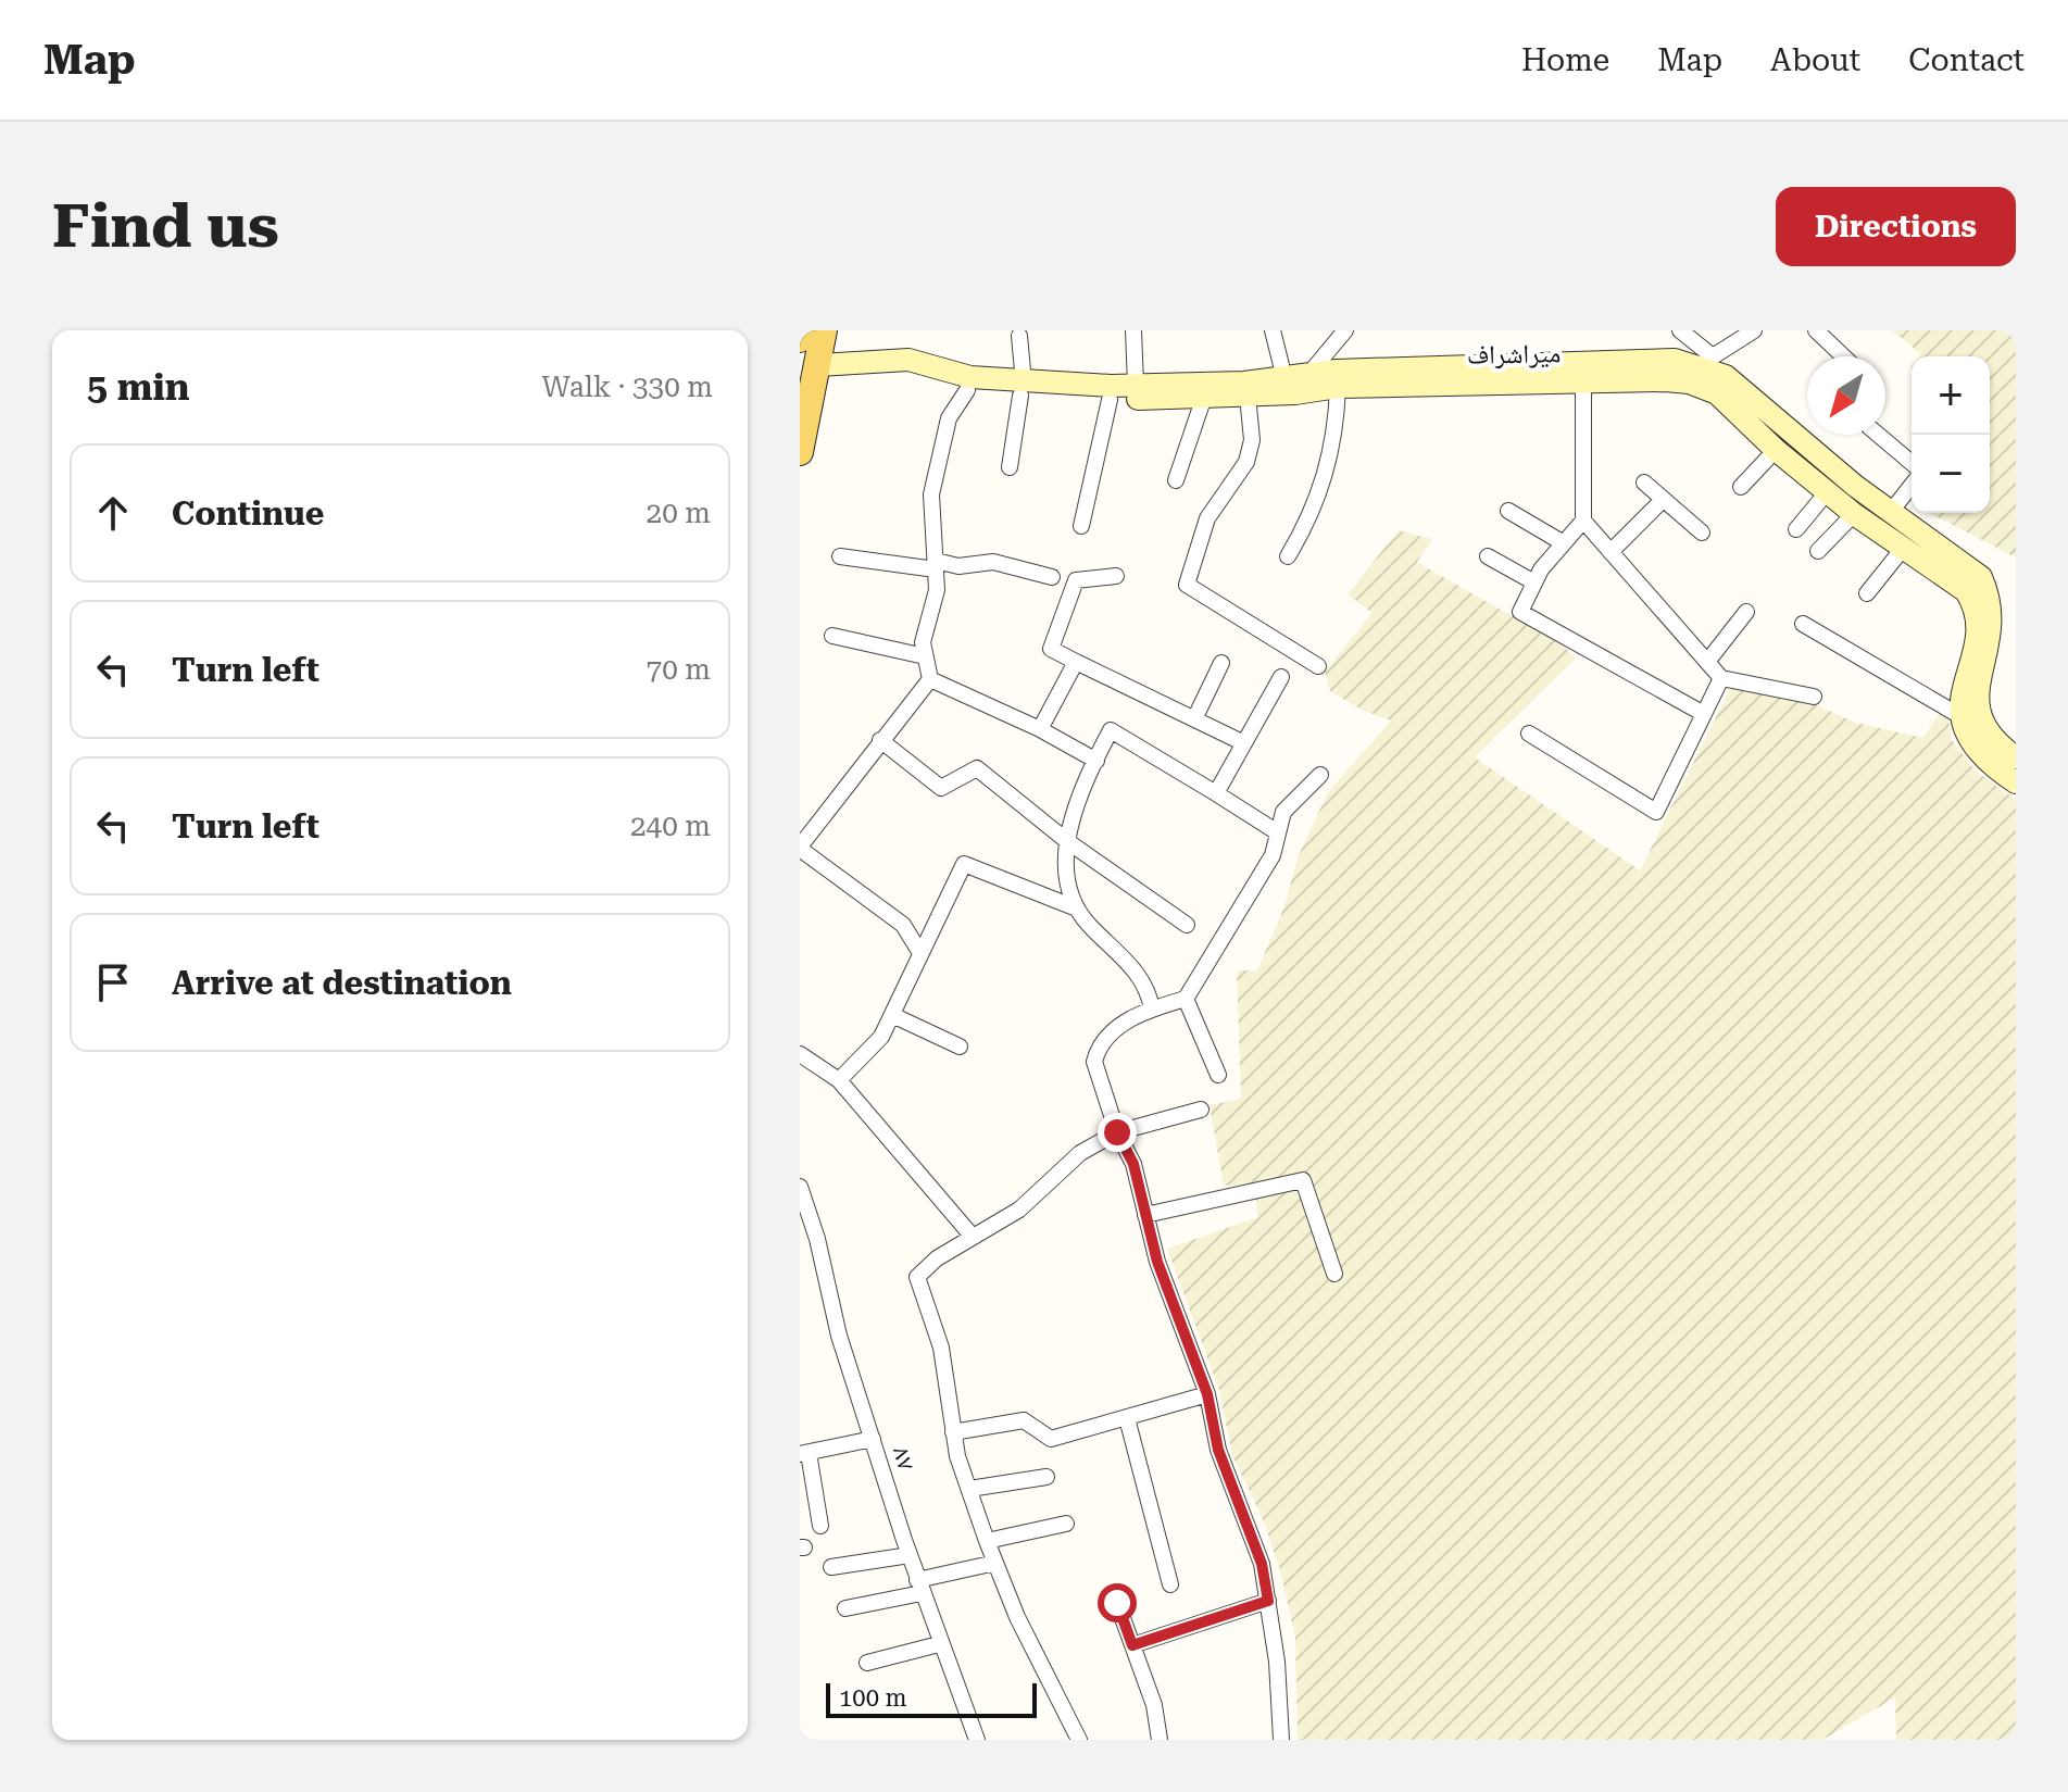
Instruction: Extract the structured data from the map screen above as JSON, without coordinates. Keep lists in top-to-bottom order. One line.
{"streets":{"street":["میراشراف","۸۷"]},"scale_bar":"100 m","north":"bottom left","page":{"header":"Map","nav":["Home","Map","About","Contact"],"buttons":"Directions","title":"Find us","heading":["5 min","Walk · 330 m"],"map_buttons":["+","−"],"list":[["Continue","20 m"],["Turn left","70 m"],["Turn left","240 m"],"Arrive at destination"],"scale":"100 m"}}
